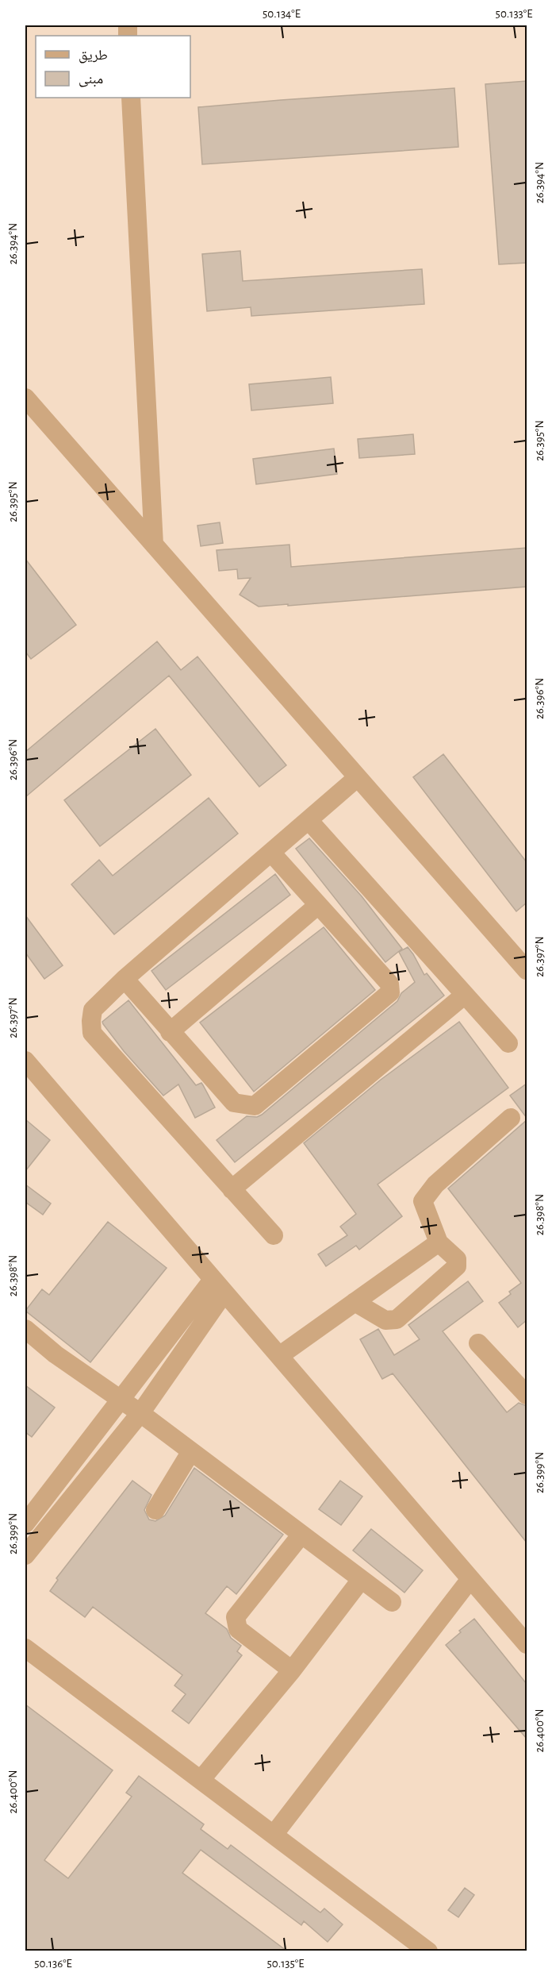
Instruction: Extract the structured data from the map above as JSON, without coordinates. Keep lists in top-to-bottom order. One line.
{"legend":["طريق","مبنى"],"coordinates":["50.134°E","50.133°E","26.394°N","26.395°N","26.396°N","26.397°N","26.398°N","26.399°N","26.400°N","50.136°E","50.135°E"]}
